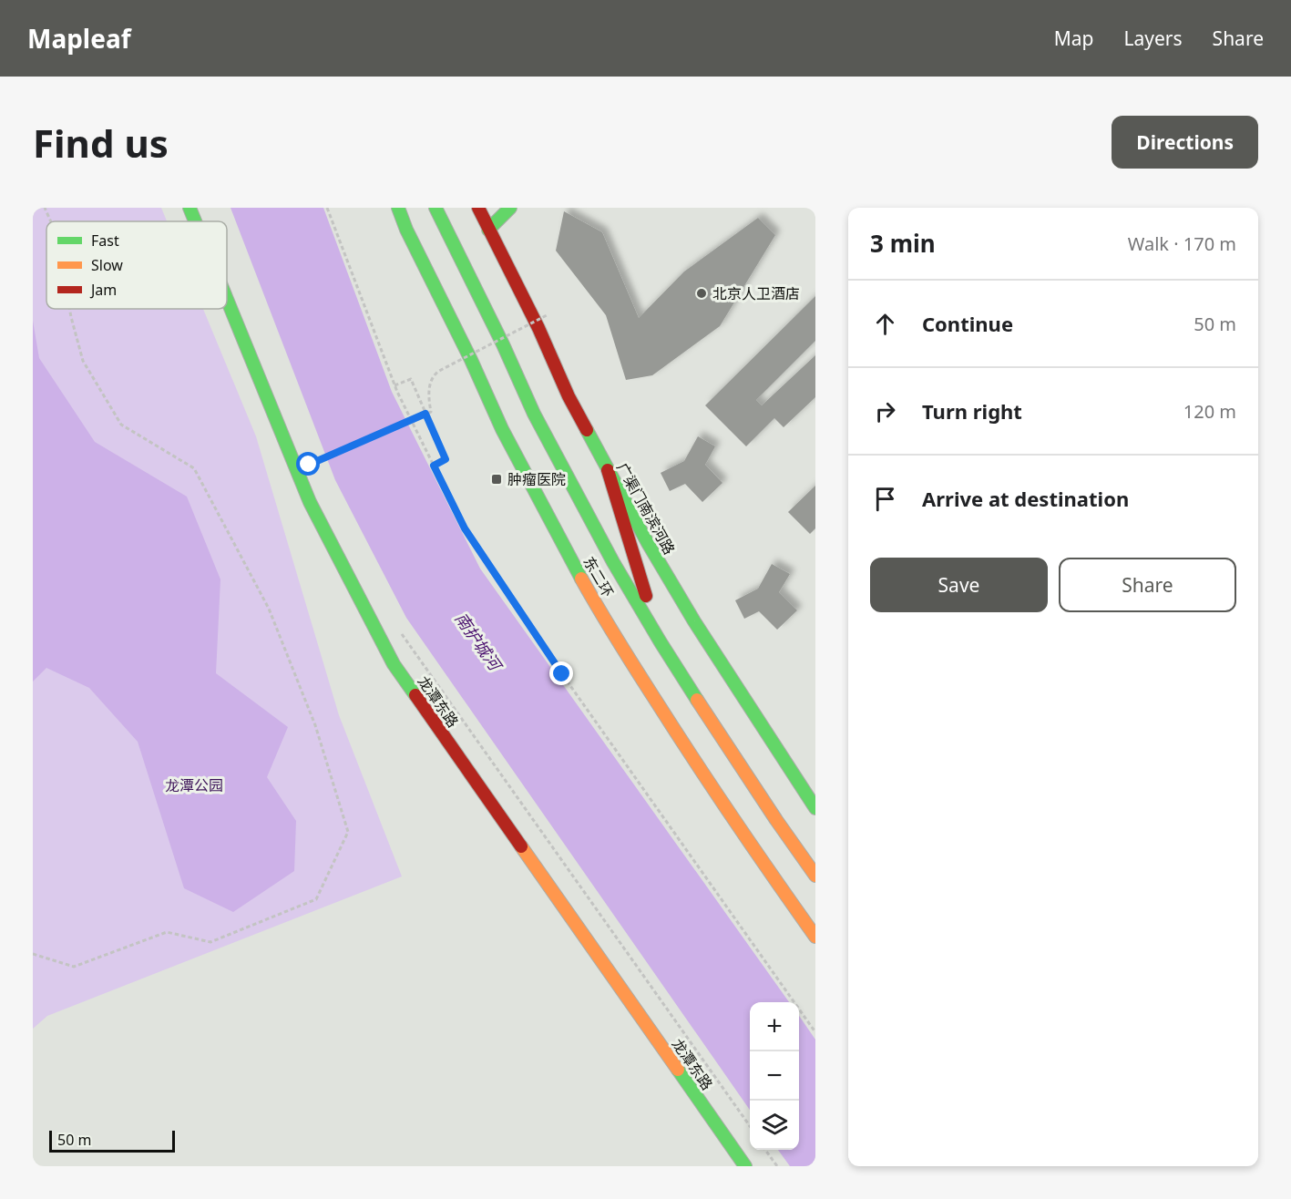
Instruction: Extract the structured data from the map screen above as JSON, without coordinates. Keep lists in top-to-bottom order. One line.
{"streets":{"main road":["广渠门南滨河路","东二环","龙潭东路"]},"water":["南护城河"],"parks":["龙潭公园"],"places":{"other":["北京人卫酒店"],"transit":["肿瘤医院"]},"legend":["Fast","Slow","Jam"],"scale_bar":"50 m","page":{"header":"Mapleaf","nav":["Map","Layers","Share"],"buttons":["Directions",["Save","Share"]],"title":"Find us","heading":["3 min","Walk · 170 m"],"list":[["Continue","50 m"],["Turn right","120 m"],"Arrive at destination"],"map_buttons":["+","−"],"scale":"50 m"}}
